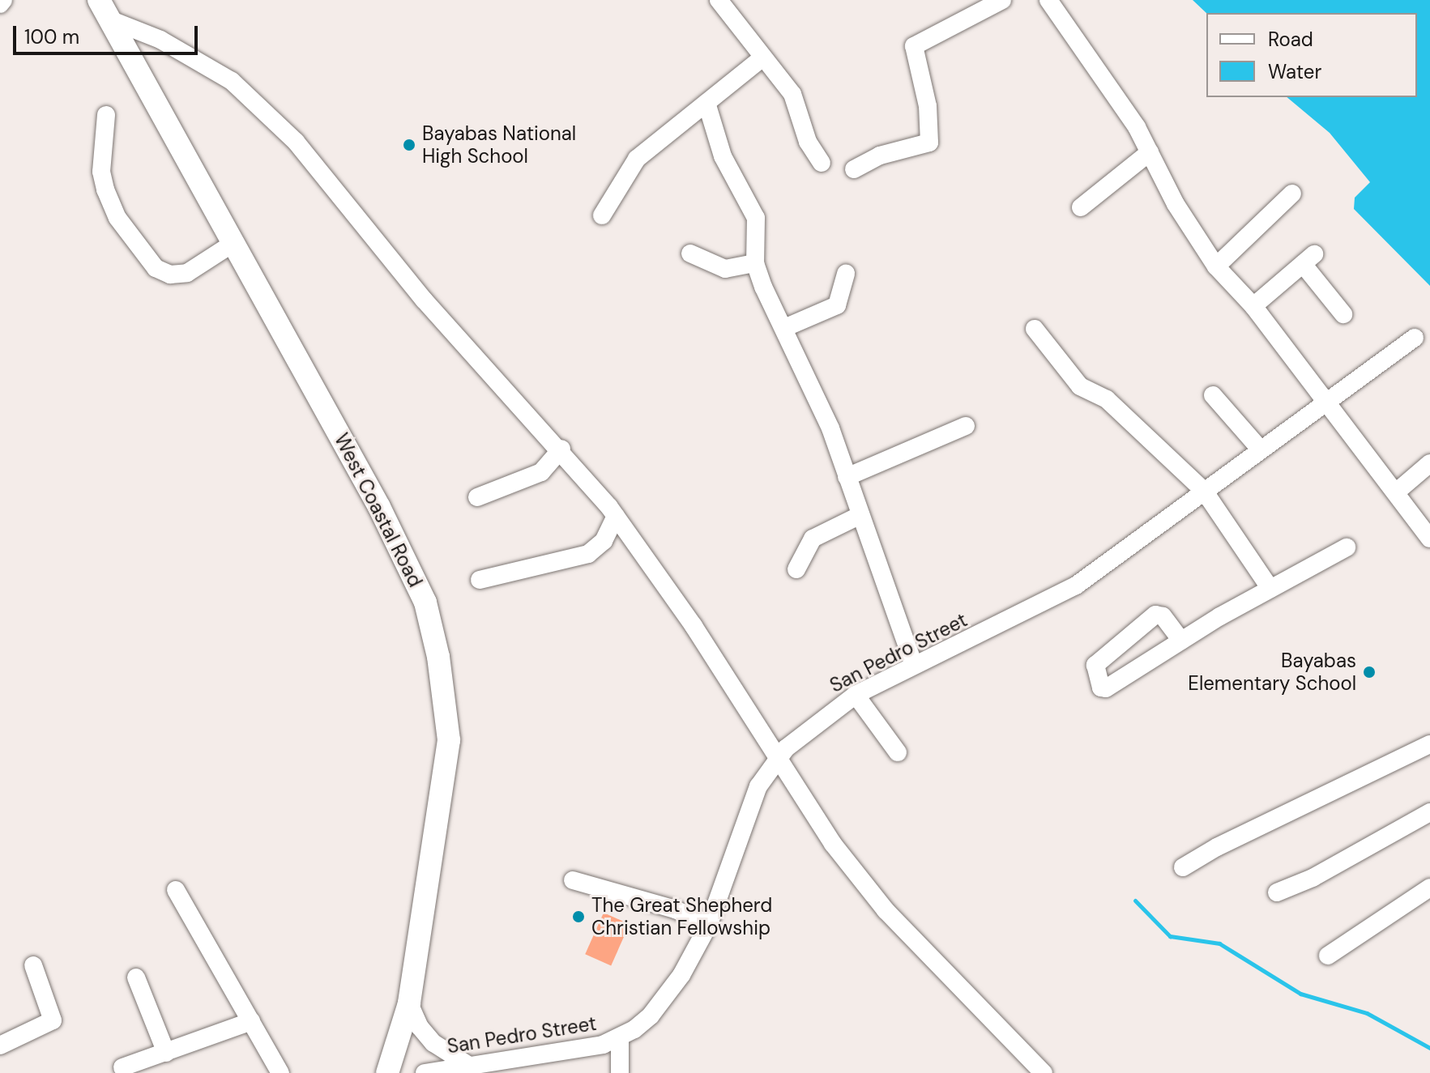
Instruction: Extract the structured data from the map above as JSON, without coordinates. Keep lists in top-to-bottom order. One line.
{"streets":{"main road":["West Coastal Road"],"street":["San Pedro Street"]},"places":["Bayabas National High School","Bayabas Elementary School","The Great Shepherd Christian Fellowship"],"legend":["Road","Water"],"scale_bar":"100 m"}
